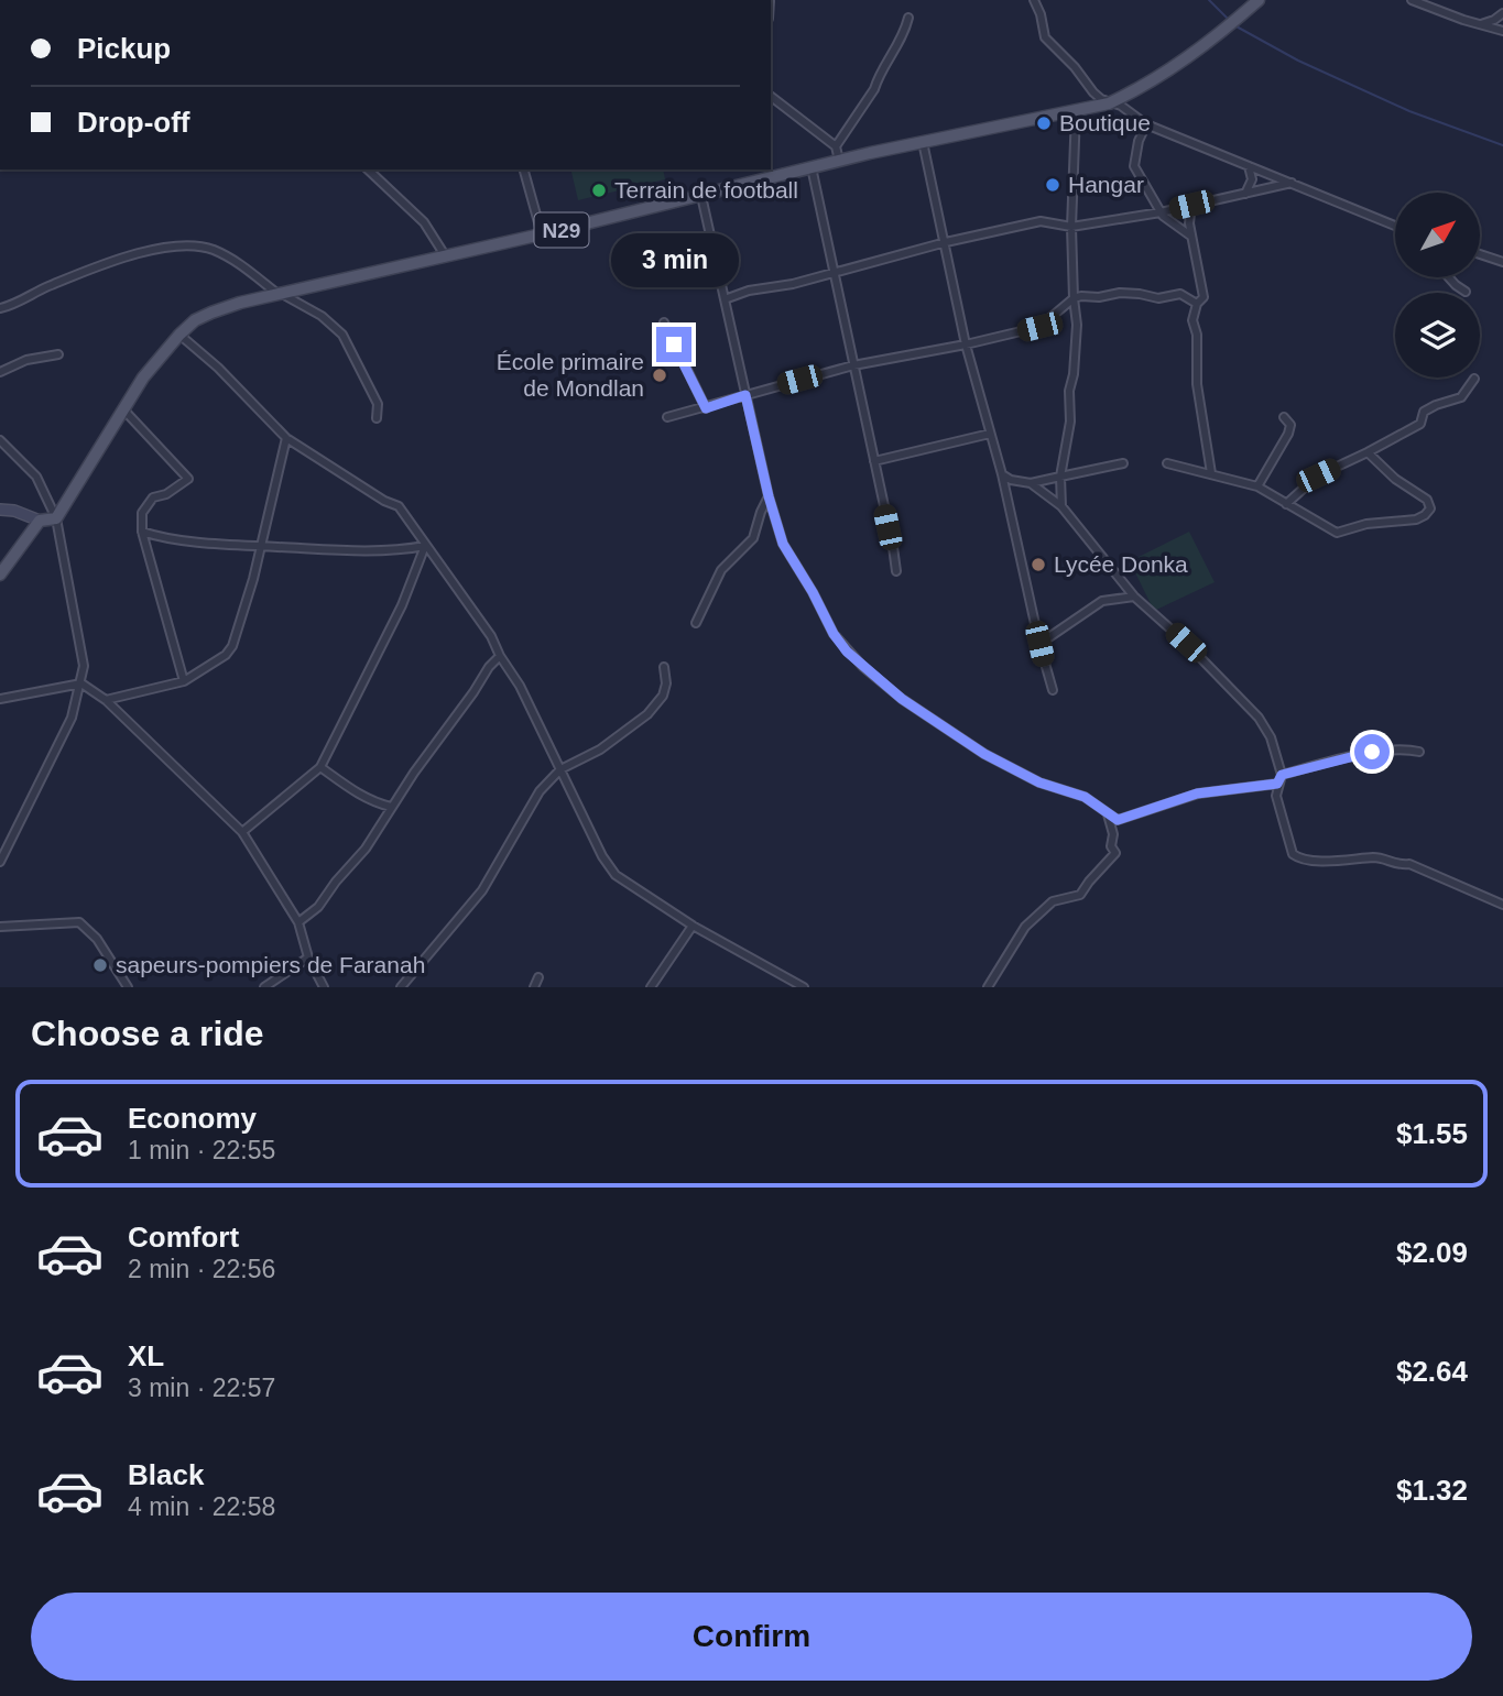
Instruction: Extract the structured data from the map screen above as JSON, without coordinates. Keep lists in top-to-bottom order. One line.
{"streets":{"main road":["N29"]},"places":["Boutique","Hangar","Terrain de football","École primaire de Mondlan","Lycée Donka","sapeurs-pompiers de Faranah"],"north":"top right","page":{"banner":["Pickup","Drop-off"],"bubble":"3 min","heading":"Choose a ride","list":[{"name":"Economy","note":"1 min · 22:55","value":"$1.55"},{"name":"Comfort","note":"2 min · 22:56","value":"$2.09"},{"name":"XL","note":"3 min · 22:57","value":"$2.64"},{"name":"Black","note":"4 min · 22:58","value":"$1.32"}],"buttons":"Confirm"}}
